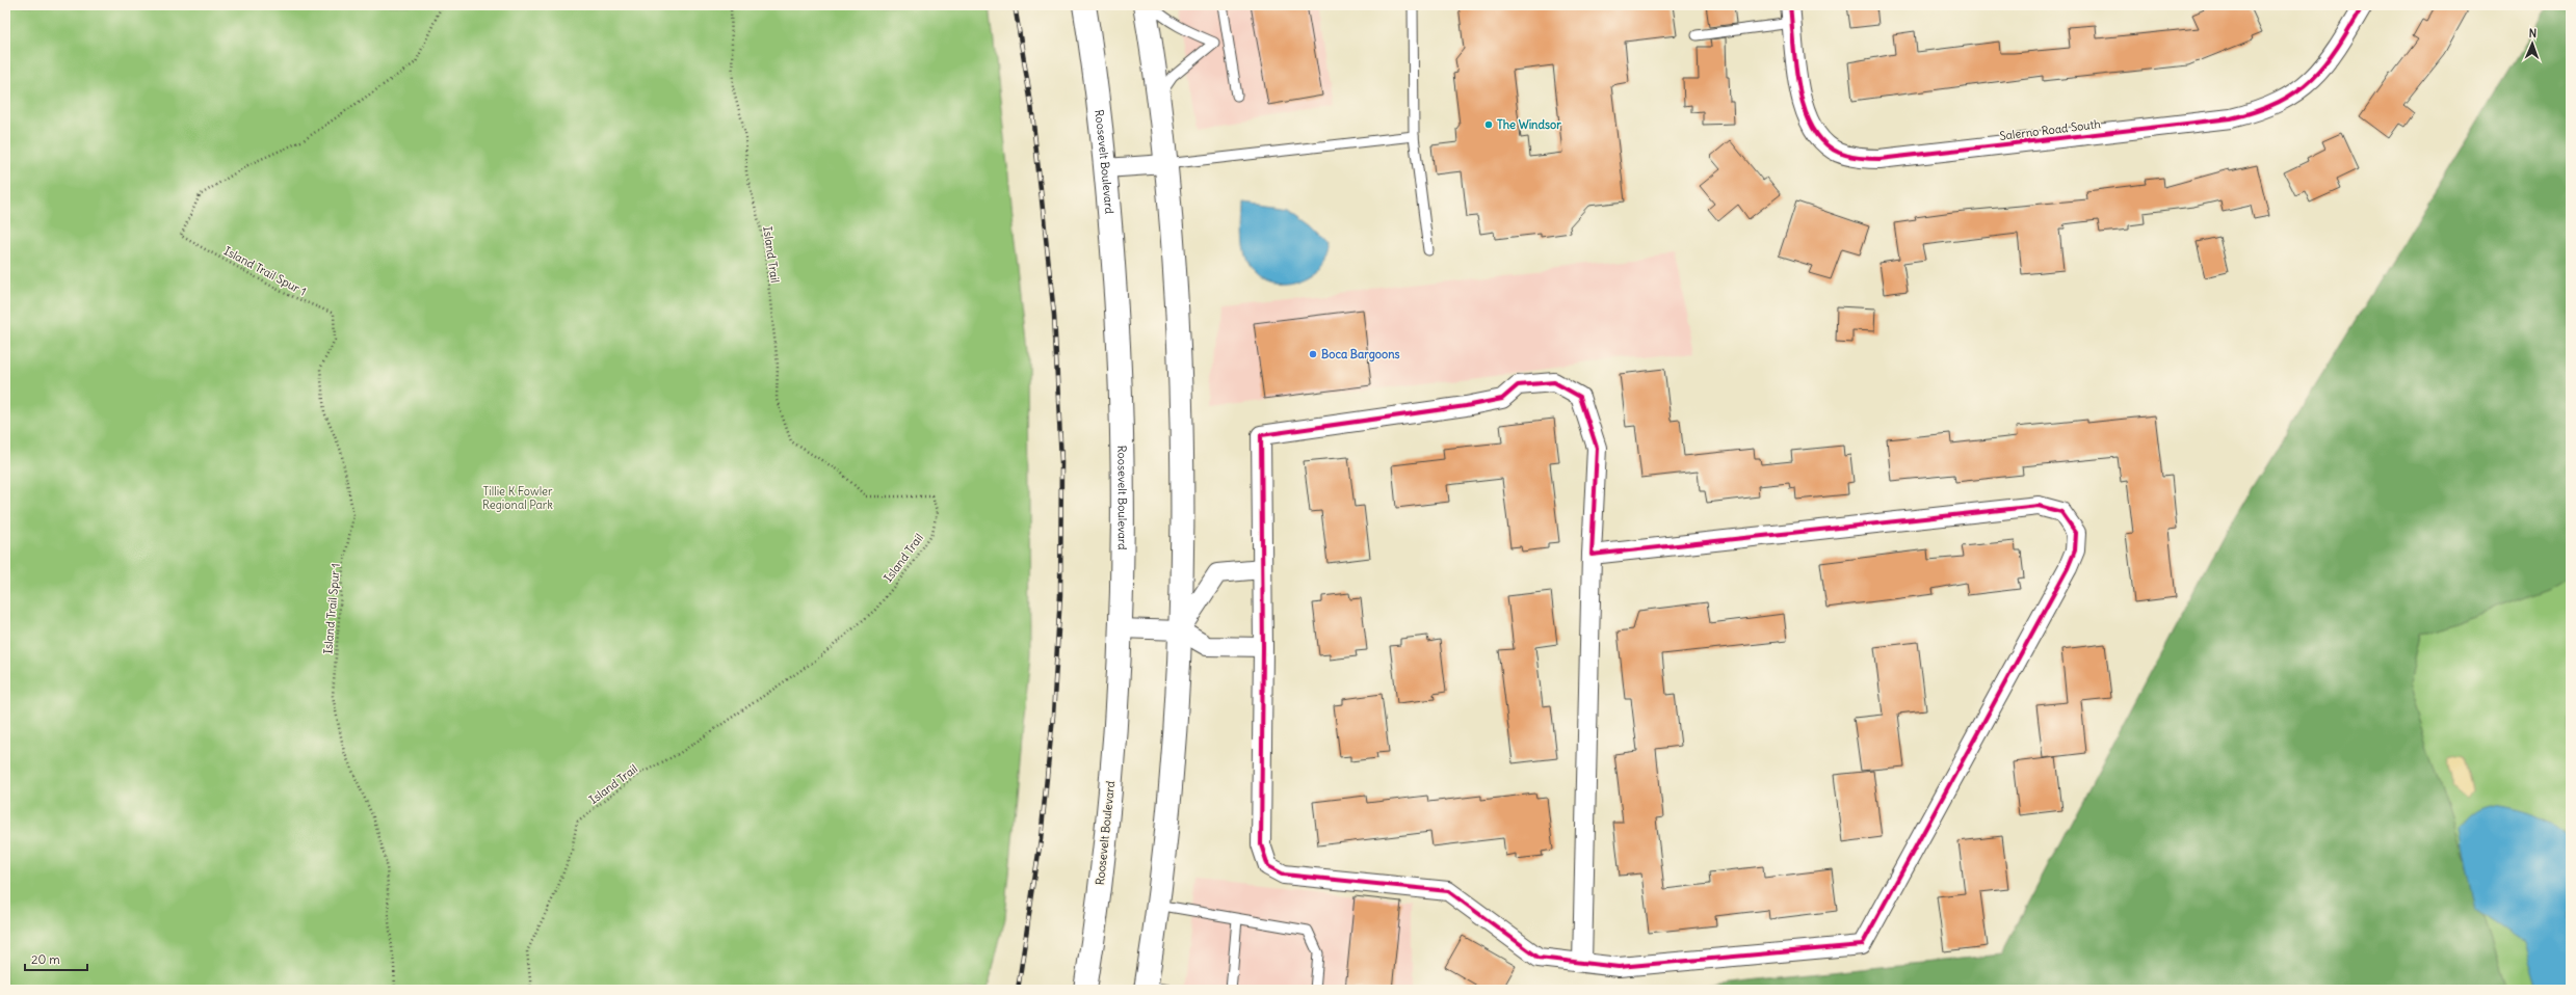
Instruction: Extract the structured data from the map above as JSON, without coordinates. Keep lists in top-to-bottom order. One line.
{"streets":{"highway":["Roosevelt Boulevard"],"street":["Salerno Road South"],"path":["Island Trail","Island Trail Spur 1"]},"parks":["Tillie K Fowler Regional Park"],"places":["The Windsor","Boca Bargoons"],"scale_bar":"20 m","north":"top"}
